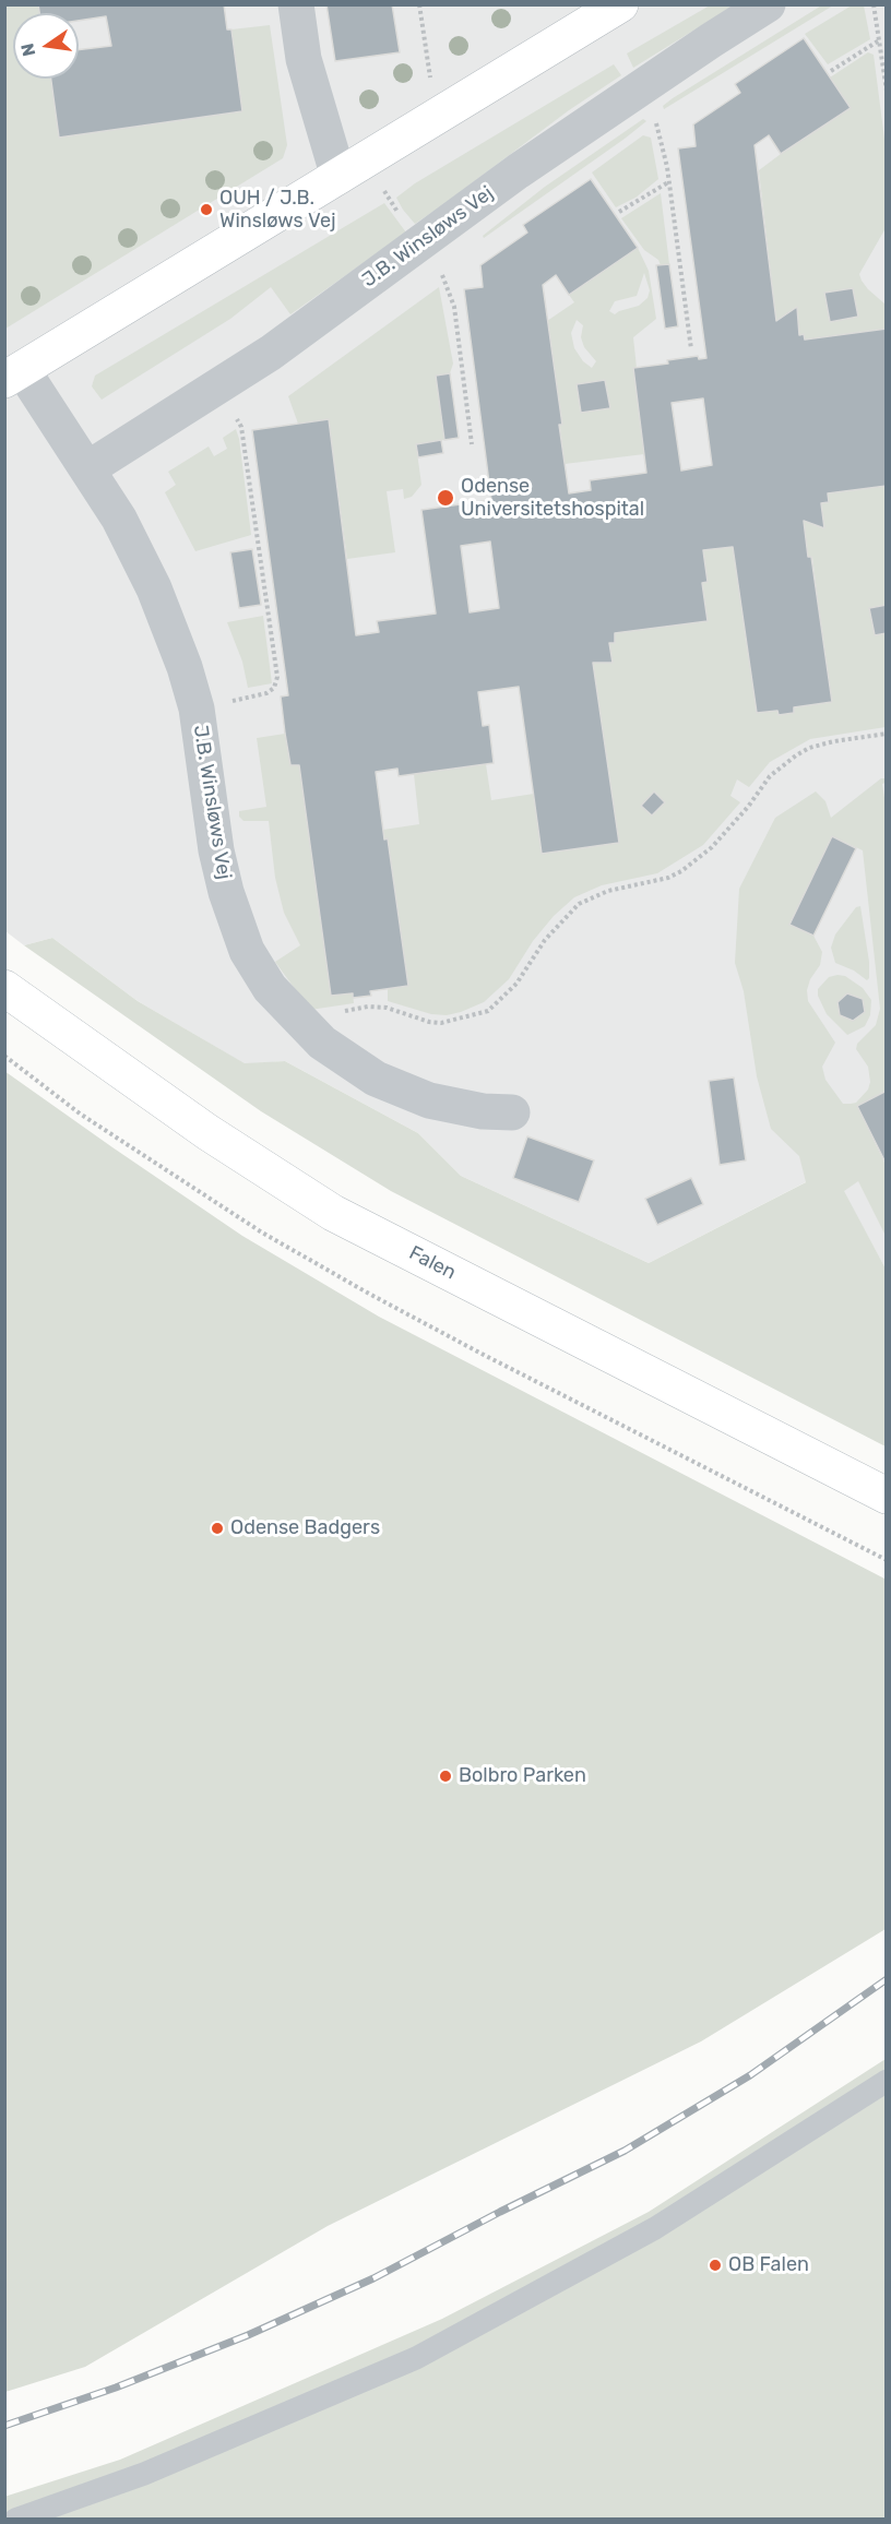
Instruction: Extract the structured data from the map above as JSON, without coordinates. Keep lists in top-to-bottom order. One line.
{"streets":{"street":["J.B. Winsløws Vej","Falen"]},"places":["OUH / J.B. Winsløws Vej","Odense Universitetshospital","Odense Badgers","Bolbro Parken","OB Falen"],"north":"left"}
